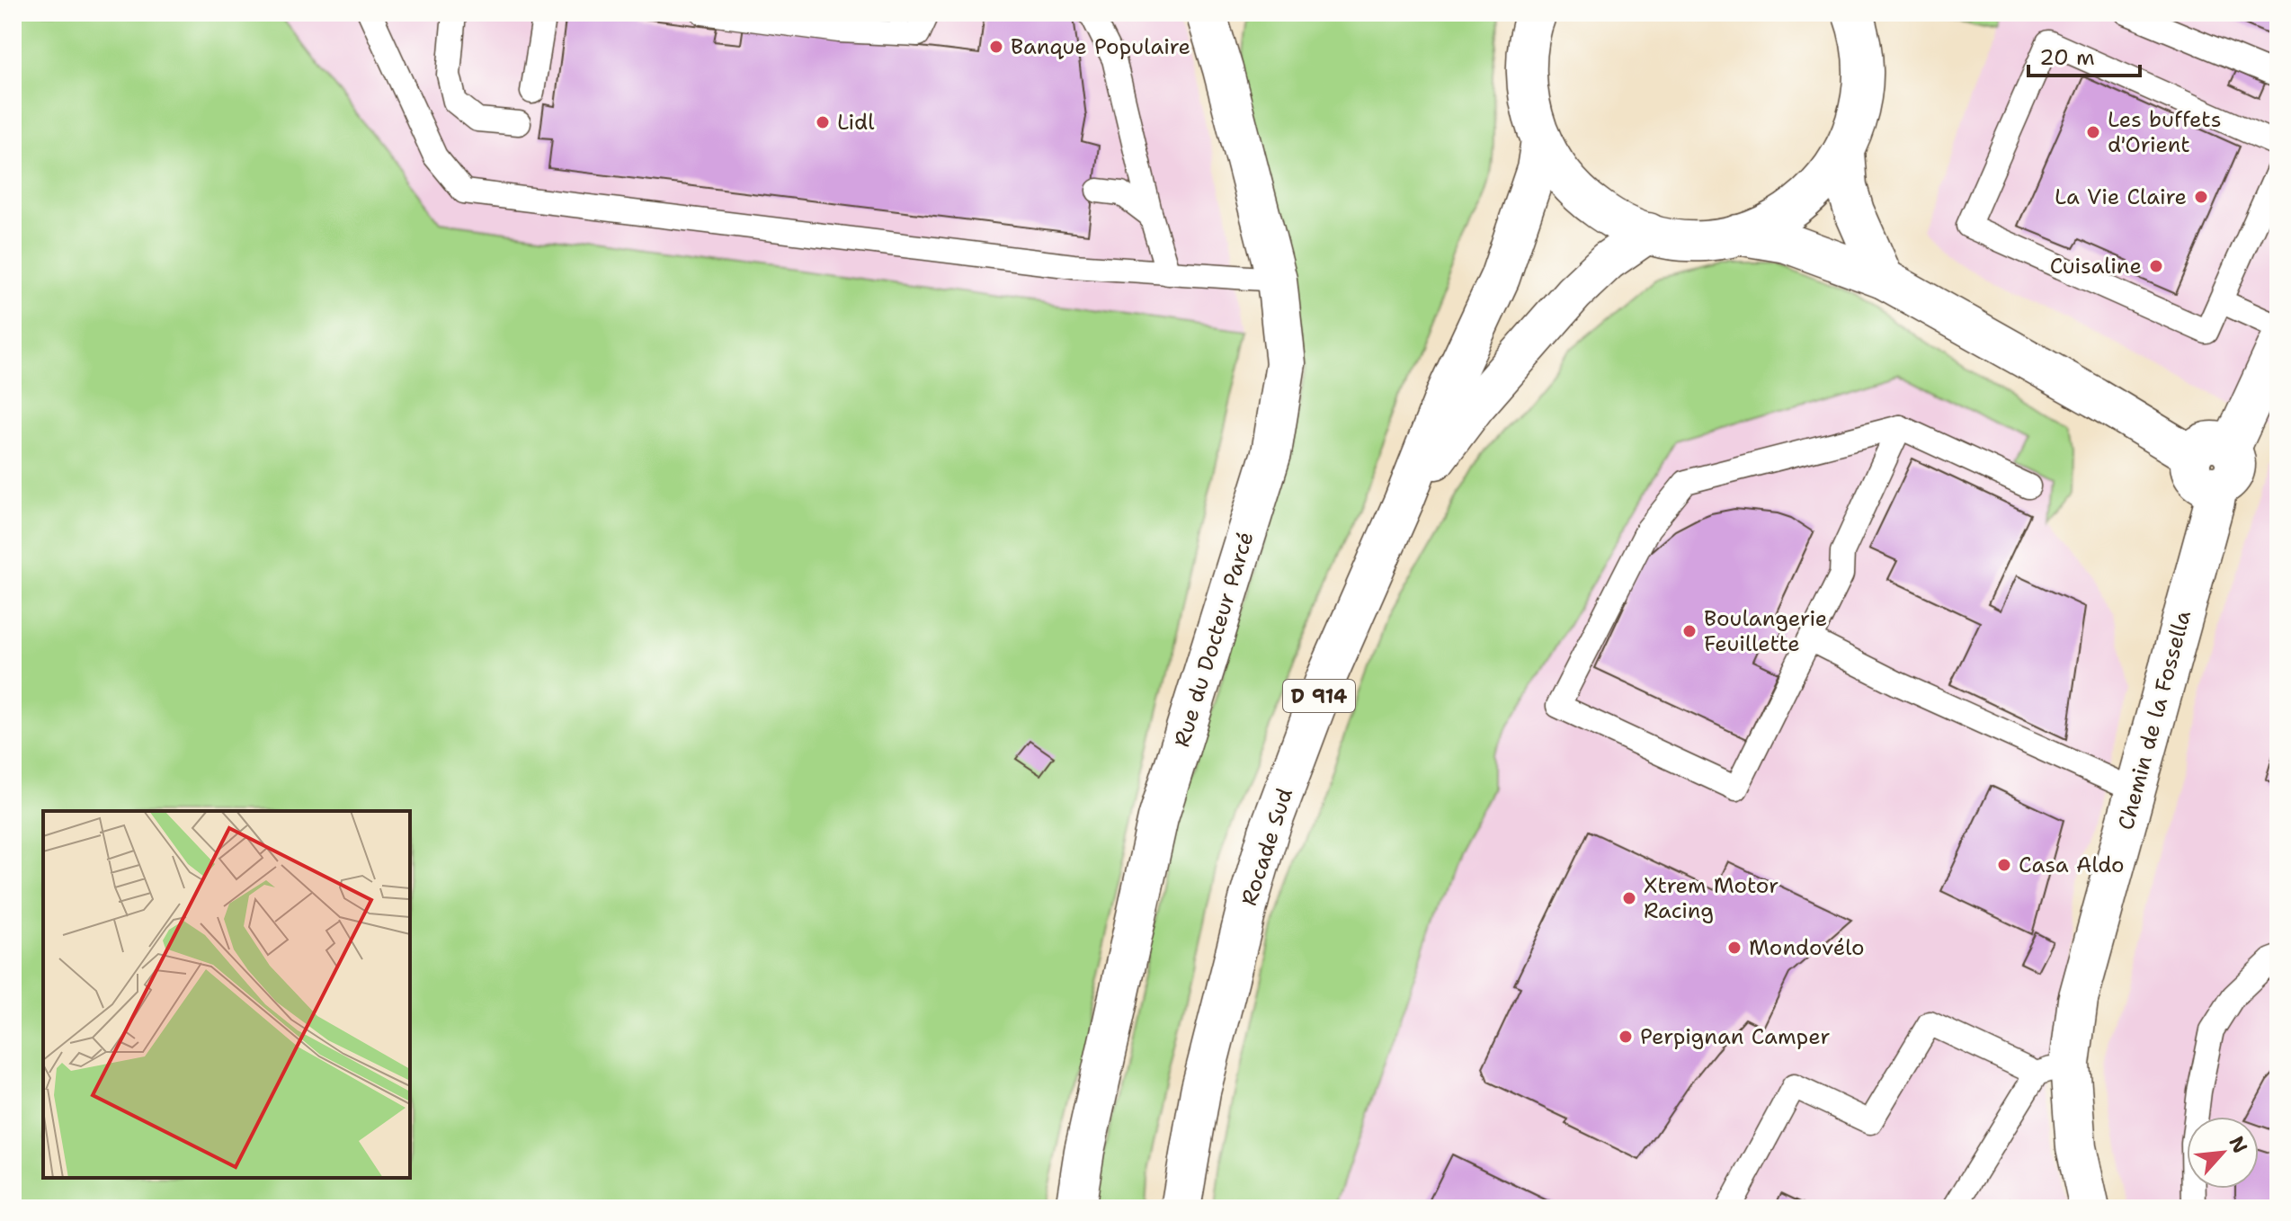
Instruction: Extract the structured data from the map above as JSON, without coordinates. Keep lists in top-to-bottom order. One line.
{"streets":{"street":["Rue du Docteur Parcé","D 914","Chemin de la Fossella","Rocade Sud"]},"crossings":[["D 914","Rocade Sud"]],"places":["Banque Populaire","Lidl","Les buffets d'Orient","La Vie Claire","Cuisaline","Boulangerie Feuillette","Casa Aldo","Xtrem Motor Racing","Mondovélo","Perpignan Camper"],"scale_bar":"20 m","north":"top right"}
